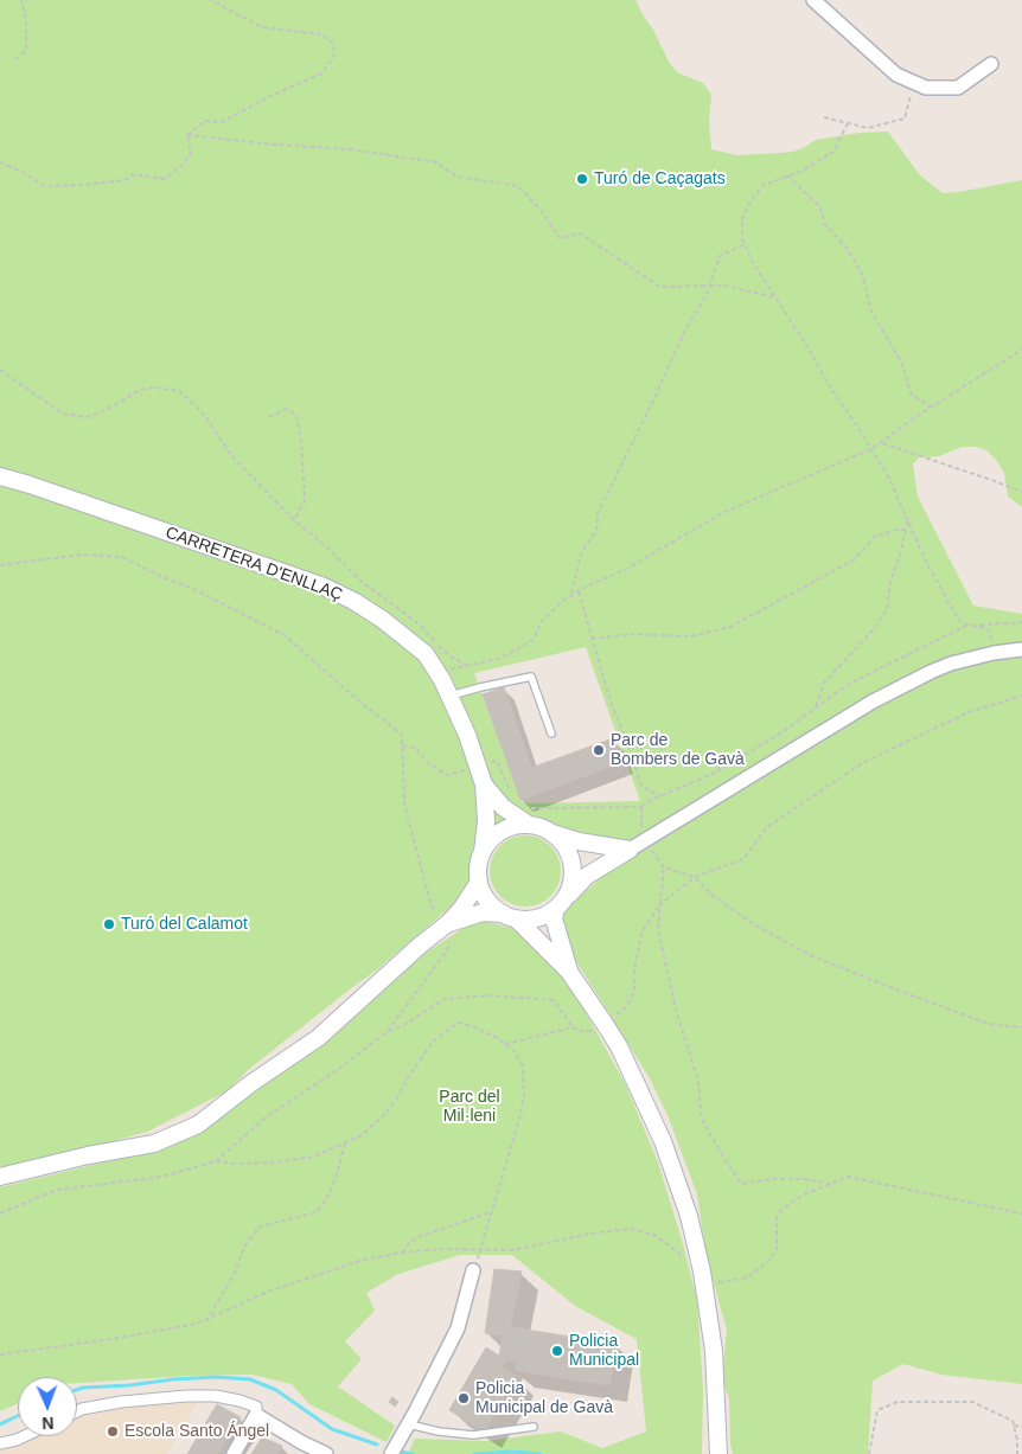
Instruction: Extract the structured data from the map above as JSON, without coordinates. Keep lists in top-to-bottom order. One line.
{"streets":{"street":["CARRETERA D'ENLLAÇ"]},"parks":["Parc del Mil·leni"],"places":["Turó de Caçagats","Parc de Bombers de Gavà","Turó del Calamot","Policia Municipal","Policia Municipal de Gavà","Escola Santo Ángel"],"north":"bottom"}
